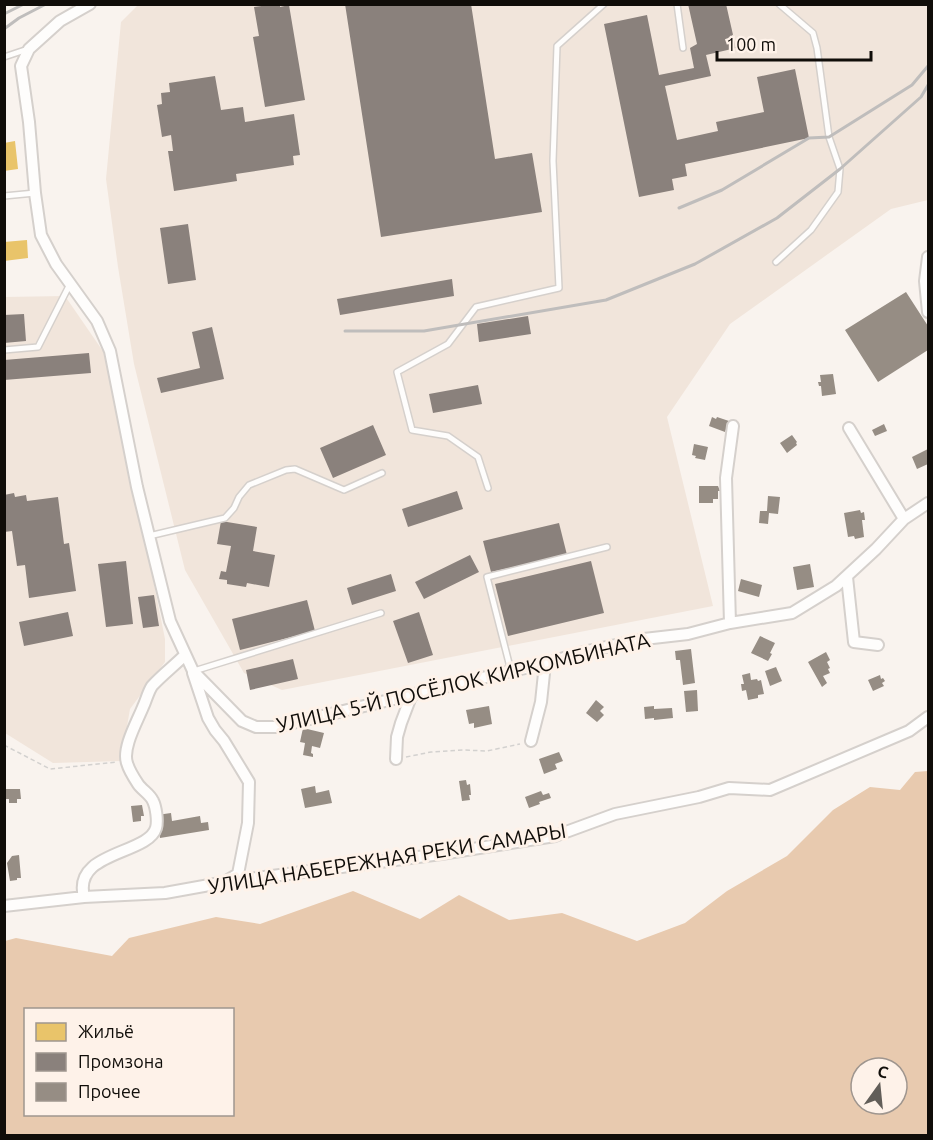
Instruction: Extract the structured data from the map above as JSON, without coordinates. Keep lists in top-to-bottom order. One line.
{"streets":{"street":["УЛИЦА 5-Й ПОСЁЛОК КИРКОМБИНАТА","УЛИЦА НАБЕРЕЖНАЯ РЕКИ САМАРЫ"]},"legend":["Жильё","Промзона","Прочее"],"scale_bar":"100 m","north":"top"}
